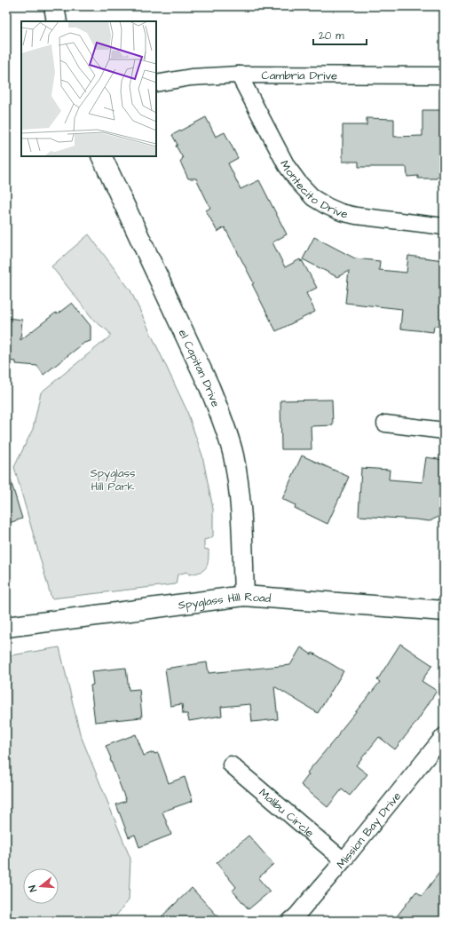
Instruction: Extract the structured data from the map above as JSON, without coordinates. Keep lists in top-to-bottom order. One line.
{"streets":{"street":["Cambria Drive","Montecito Drive","el Capitan Drive","Spyglass Hill Road","Malibu Circle","Mission Bay Drive"]},"crossings":[["Cambria Drive","Montecito Drive"],["el Capitan Drive","Spyglass Hill Road"],["Malibu Circle","Mission Bay Drive"]],"parks":["Spyglass Hill Park"],"scale_bar":"20 m","north":"left"}
